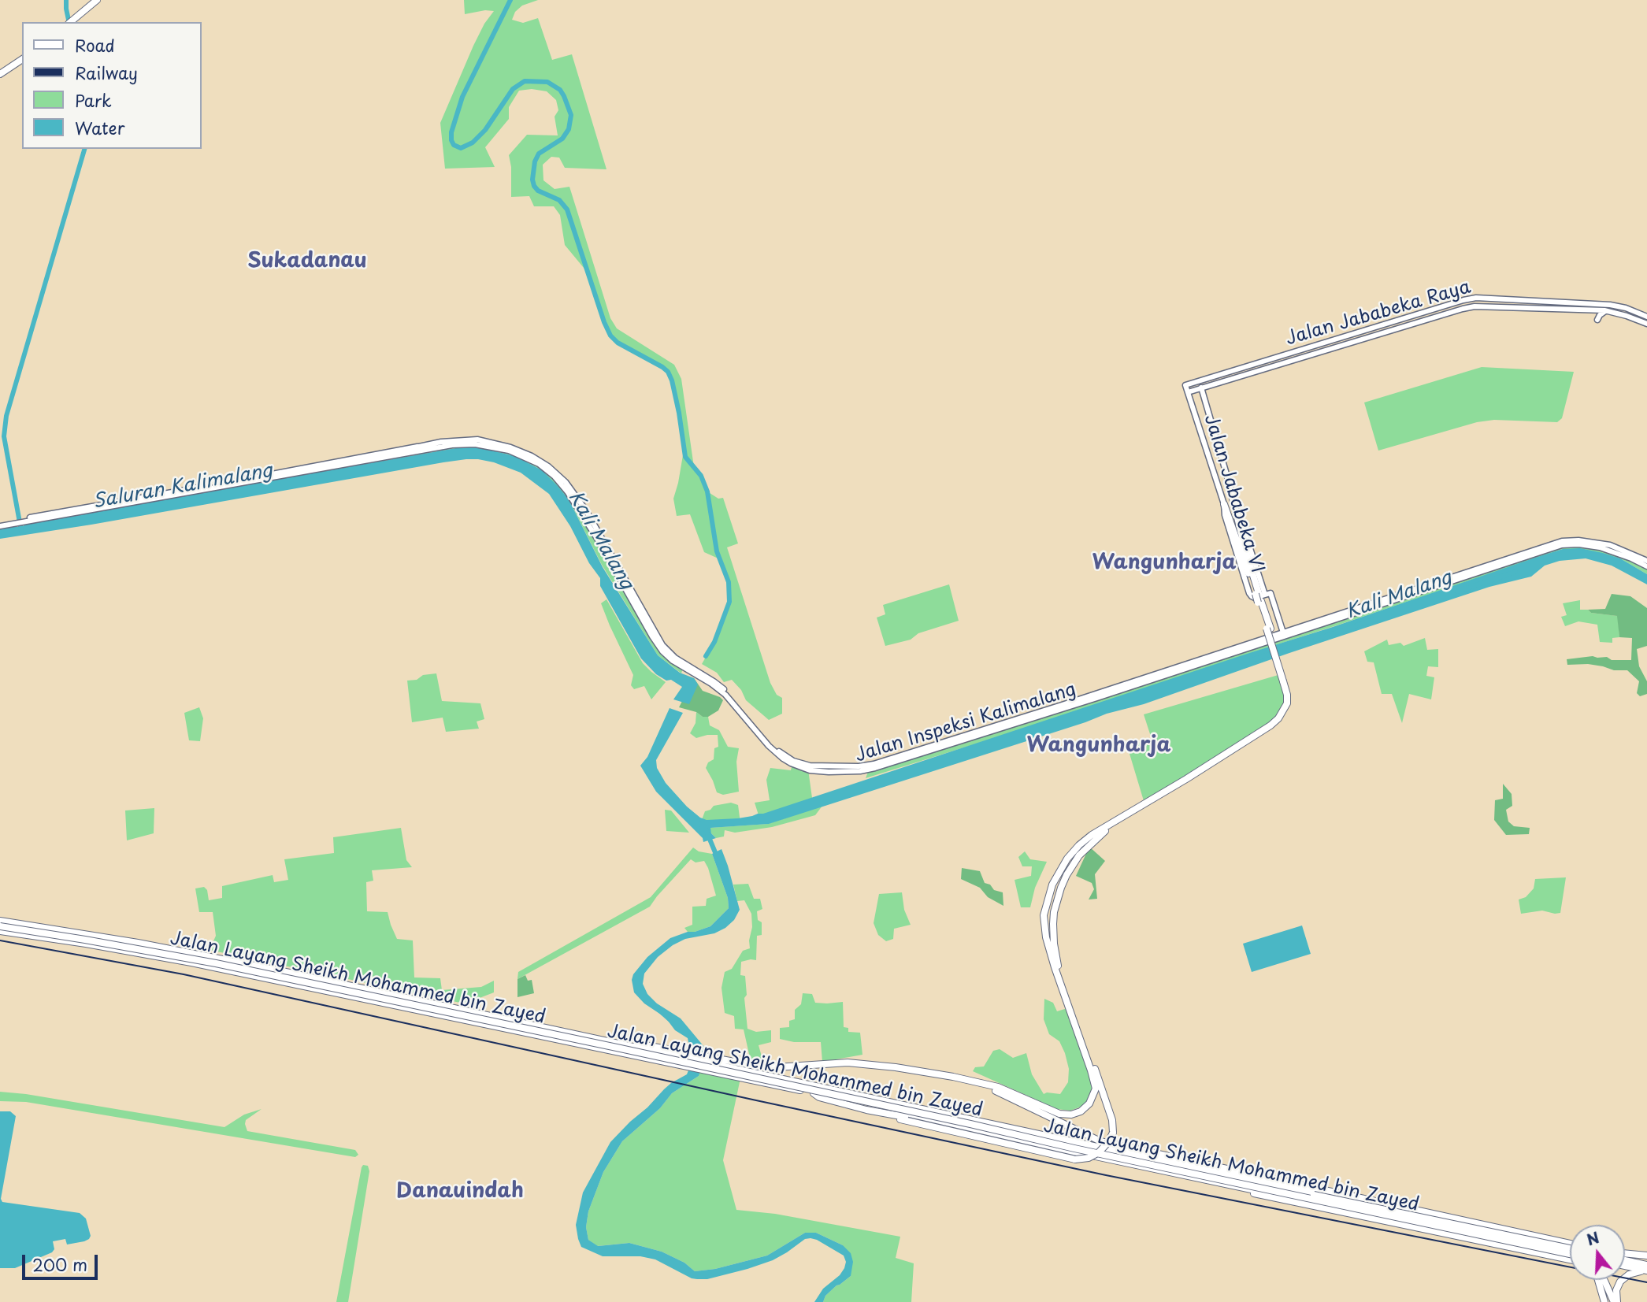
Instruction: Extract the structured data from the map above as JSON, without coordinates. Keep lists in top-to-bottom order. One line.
{"streets":{"highway":["Jalan Layang Sheikh Mohammed bin Zayed"],"main road":["Jalan Jababeka Raya","Jalan Jababeka VI","Jalan Inspeksi Kalimalang"]},"crossings":[["Jalan Jababeka Raya","Jalan Jababeka VI"],["Jalan Jababeka VI","Jalan Inspeksi Kalimalang"]],"districts":["Sukadanau","Wangunharja","Wangunharja","Danauindah"],"water":["Saluran Kalimalang","Kali Malang"],"legend":["Road","Railway","Park","Water"],"scale_bar":"200 m","north":"top"}
